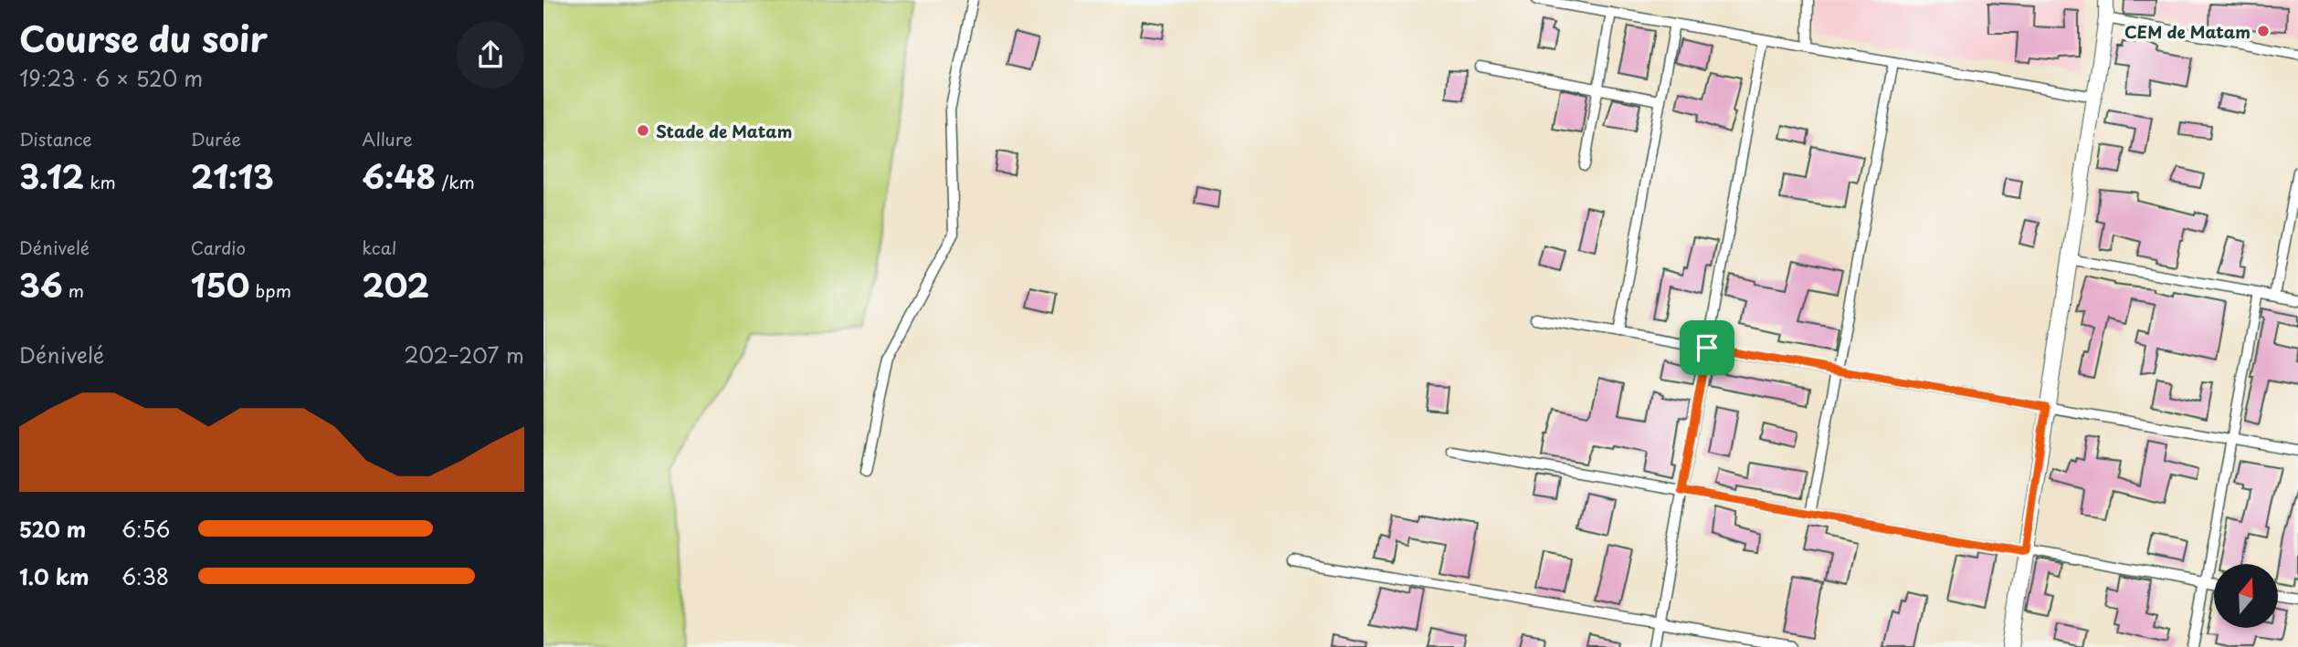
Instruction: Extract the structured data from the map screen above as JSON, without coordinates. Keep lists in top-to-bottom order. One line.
{"places":["CEM de Matam","Stade de Matam"],"north":"top","page":{"heading":["Course du soir","19:23 · 6 × 520 m"],"stats":[["Distance","3.12 km"],["Durée","21:13"],["Allure","6:48 /km"],["Dénivelé","36 m"],["Cardio","150 bpm"],["kcal","202"]],"chart":["Dénivelé","202–207 m"],"list":[{"name":"520 m","note":"6:56"},{"name":"1.0 km","note":"6:38"}]}}
